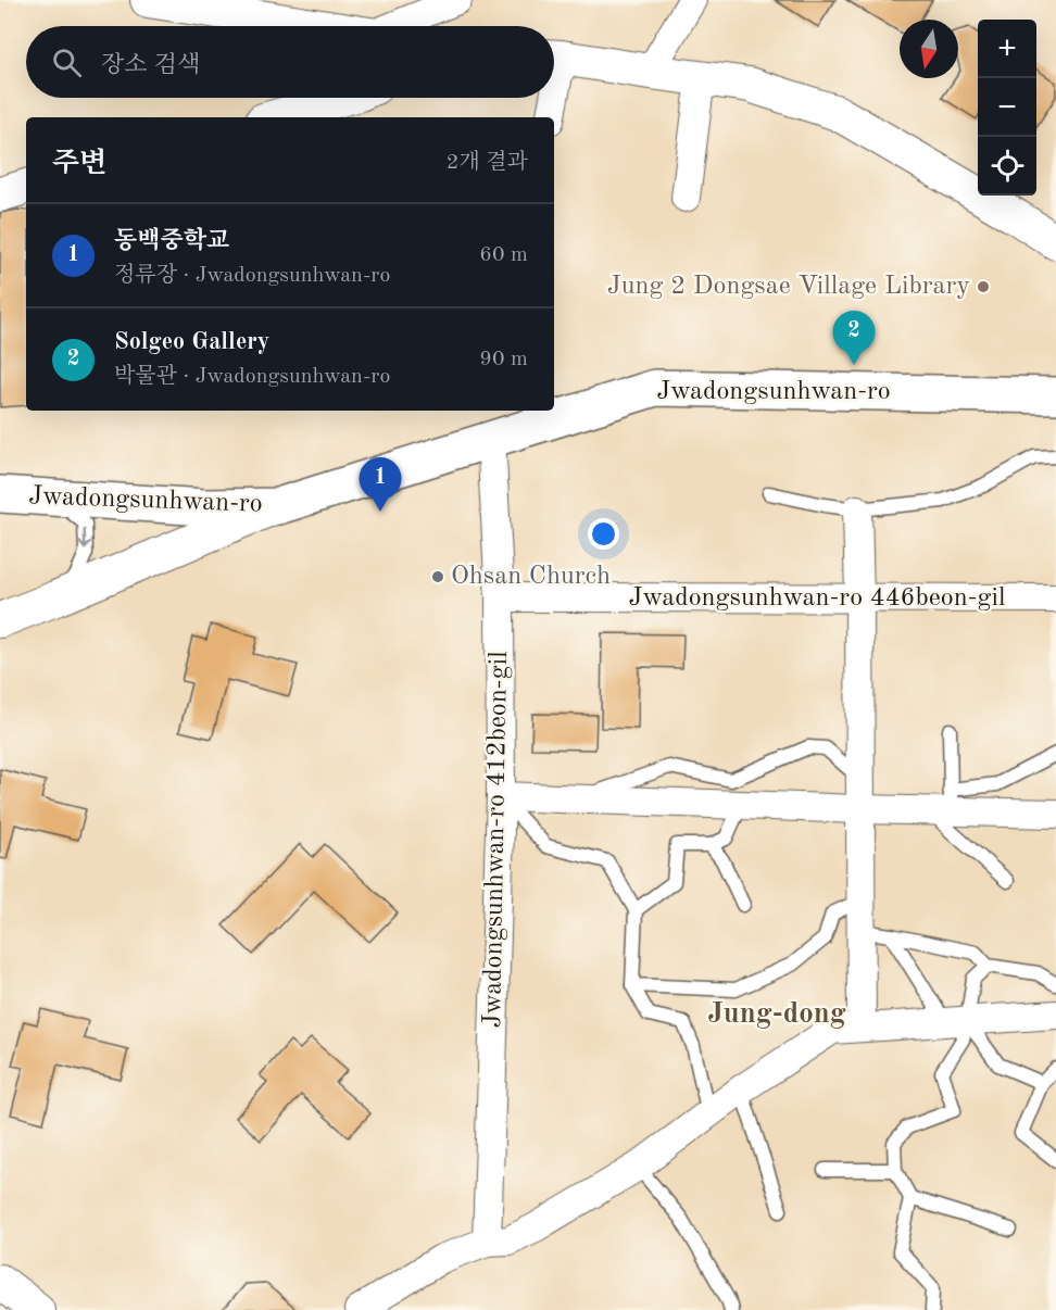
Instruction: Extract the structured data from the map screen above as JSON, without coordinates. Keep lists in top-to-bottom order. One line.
{"streets":{"main road":["Jwadongsunhwan-ro"],"street":["Jwadongsunhwan-ro 446beon-gil","Jwadongsunhwan-ro 412beon-gil"]},"crossings":[["Jwadongsunhwan-ro","Jwadongsunhwan-ro 412beon-gil"],["Jwadongsunhwan-ro 446beon-gil","Jwadongsunhwan-ro 412beon-gil"]],"districts":["Jung-dong"],"places":["Jung 2 Dongsae Village Library","Ohsan Church"],"north":"bottom","page":{"map_buttons":["+","−"],"search":"장소 검색","heading":["주변","2개 결과"],"list":[{"mark":"1","name":"동백중학교","note":"정류장 · Jwadongsunhwan-ro","value":"60 m"},{"mark":"2","name":"Solgeo Gallery","note":"박물관 · Jwadongsunhwan-ro","value":"90 m"}],"pins":["2","1"]}}
